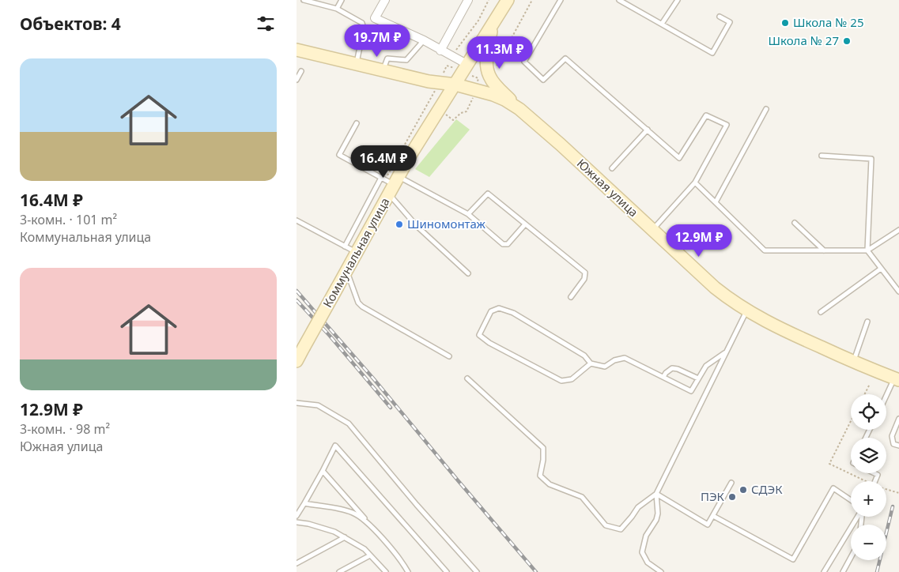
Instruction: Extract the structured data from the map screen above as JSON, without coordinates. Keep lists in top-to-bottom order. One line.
{"streets":{"main road":["Южная улица","Коммунальная улица"]},"crossings":[["Южная улица","Коммунальная улица"]],"places":["Школа № 25","Школа № 27","Шиномонтаж","СДЭК","ПЭК"],"page":{"heading":"Объектов: 4","price":["19.7M ₽","11.3M ₽","16.4M ₽","12.9M ₽"],"list":[{"name":"16.4M ₽","note":"3-комн. · 101 m² · Коммунальная улица"},{"name":"12.9M ₽","note":"3-комн. · 98 m² · Южная улица"}],"map_buttons":["+","−"]}}
